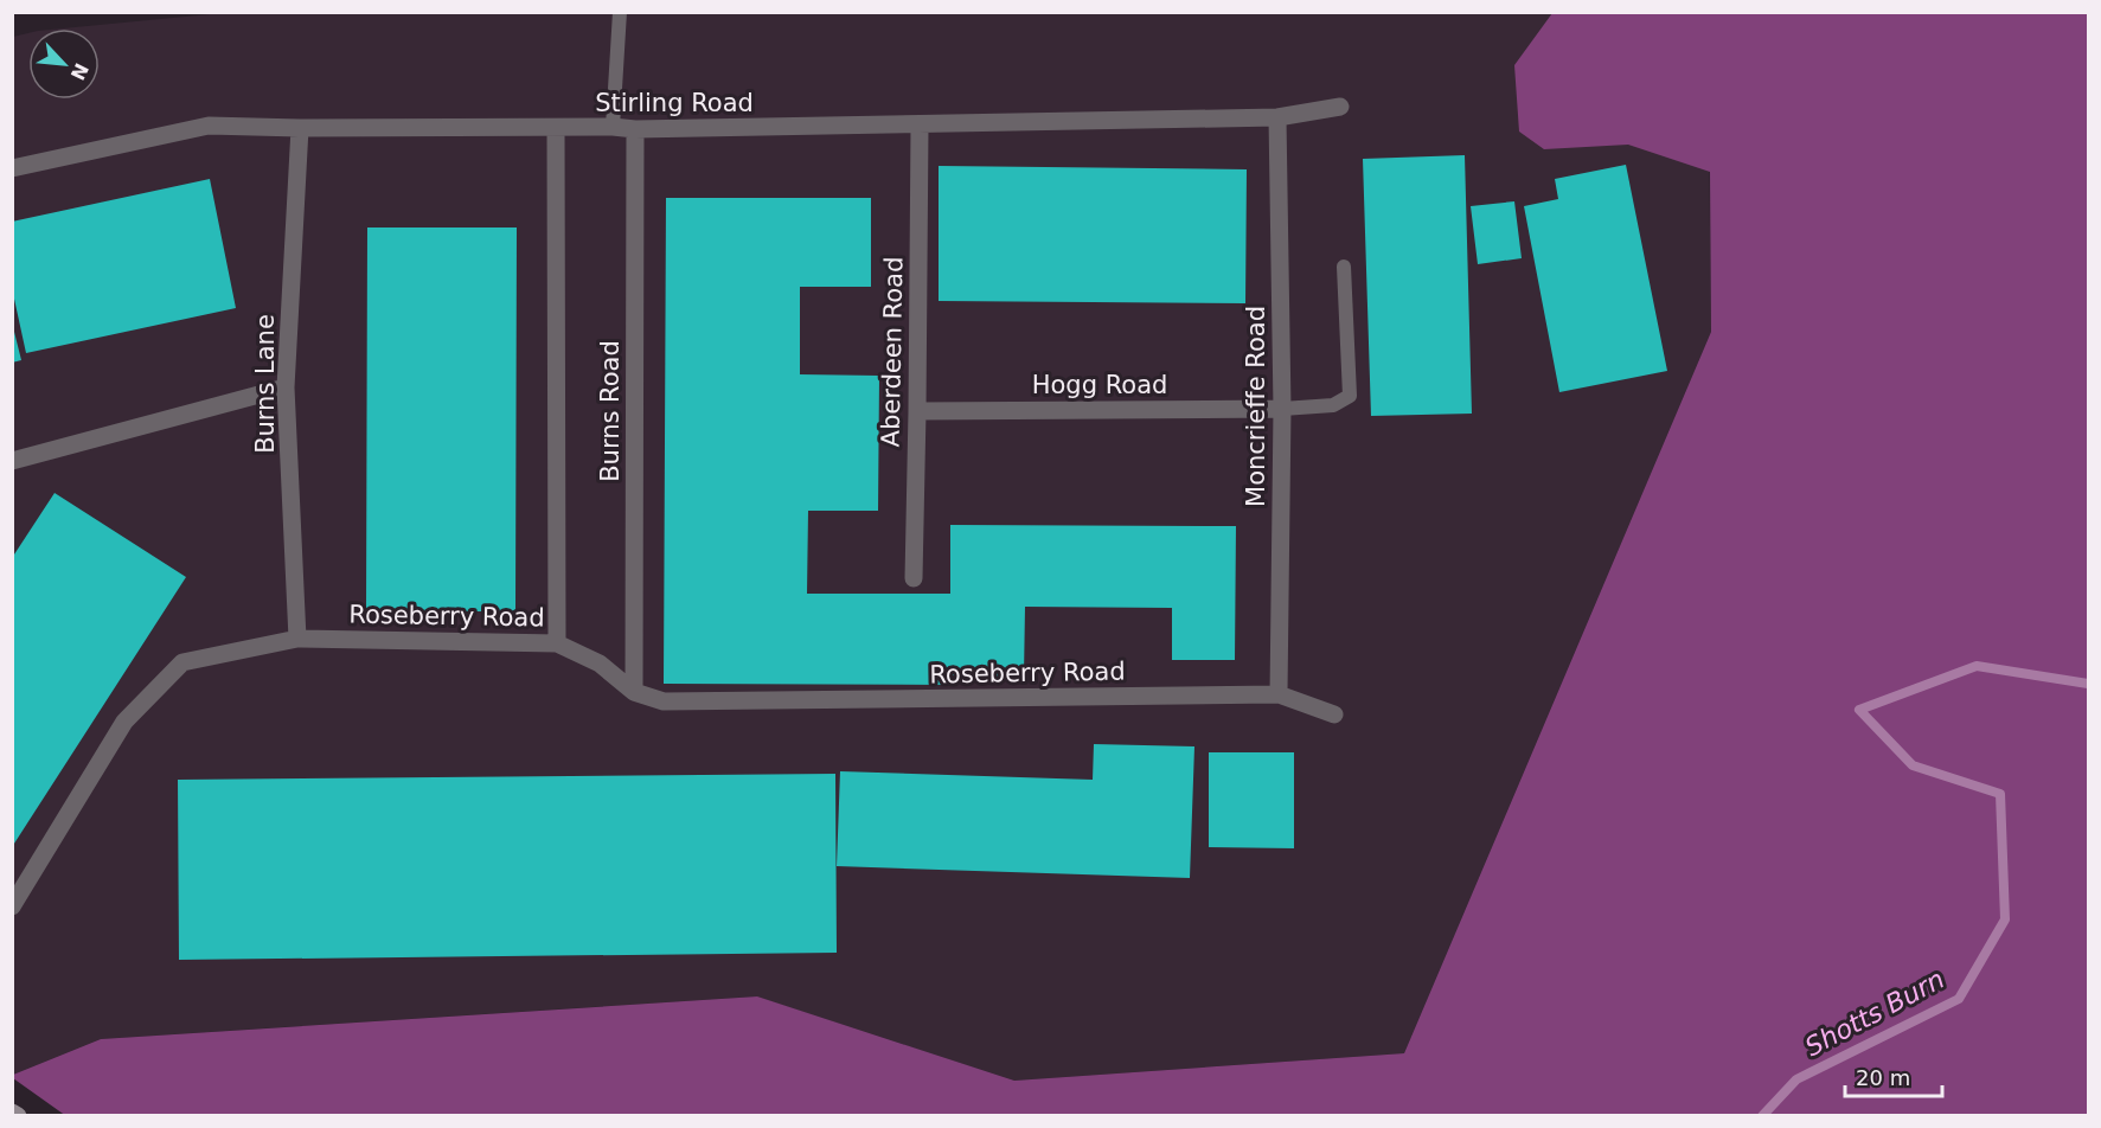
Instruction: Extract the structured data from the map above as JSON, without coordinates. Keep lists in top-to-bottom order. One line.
{"streets":{"street":["Stirling Road","Aberdeen Road","Burns Lane","Hogg Road","Moncrieffe Road","Burns Road","Roseberry Road"]},"crossings":[["Stirling Road","Aberdeen Road"],["Stirling Road","Burns Lane"],["Stirling Road","Moncrieffe Road"],["Stirling Road","Burns Road"],["Aberdeen Road","Hogg Road"],["Burns Lane","Roseberry Road"],["Hogg Road","Moncrieffe Road"],["Moncrieffe Road","Roseberry Road"],["Burns Road","Roseberry Road"]],"water":["Shotts Burn"],"scale_bar":"20 m","north":"bottom right"}
